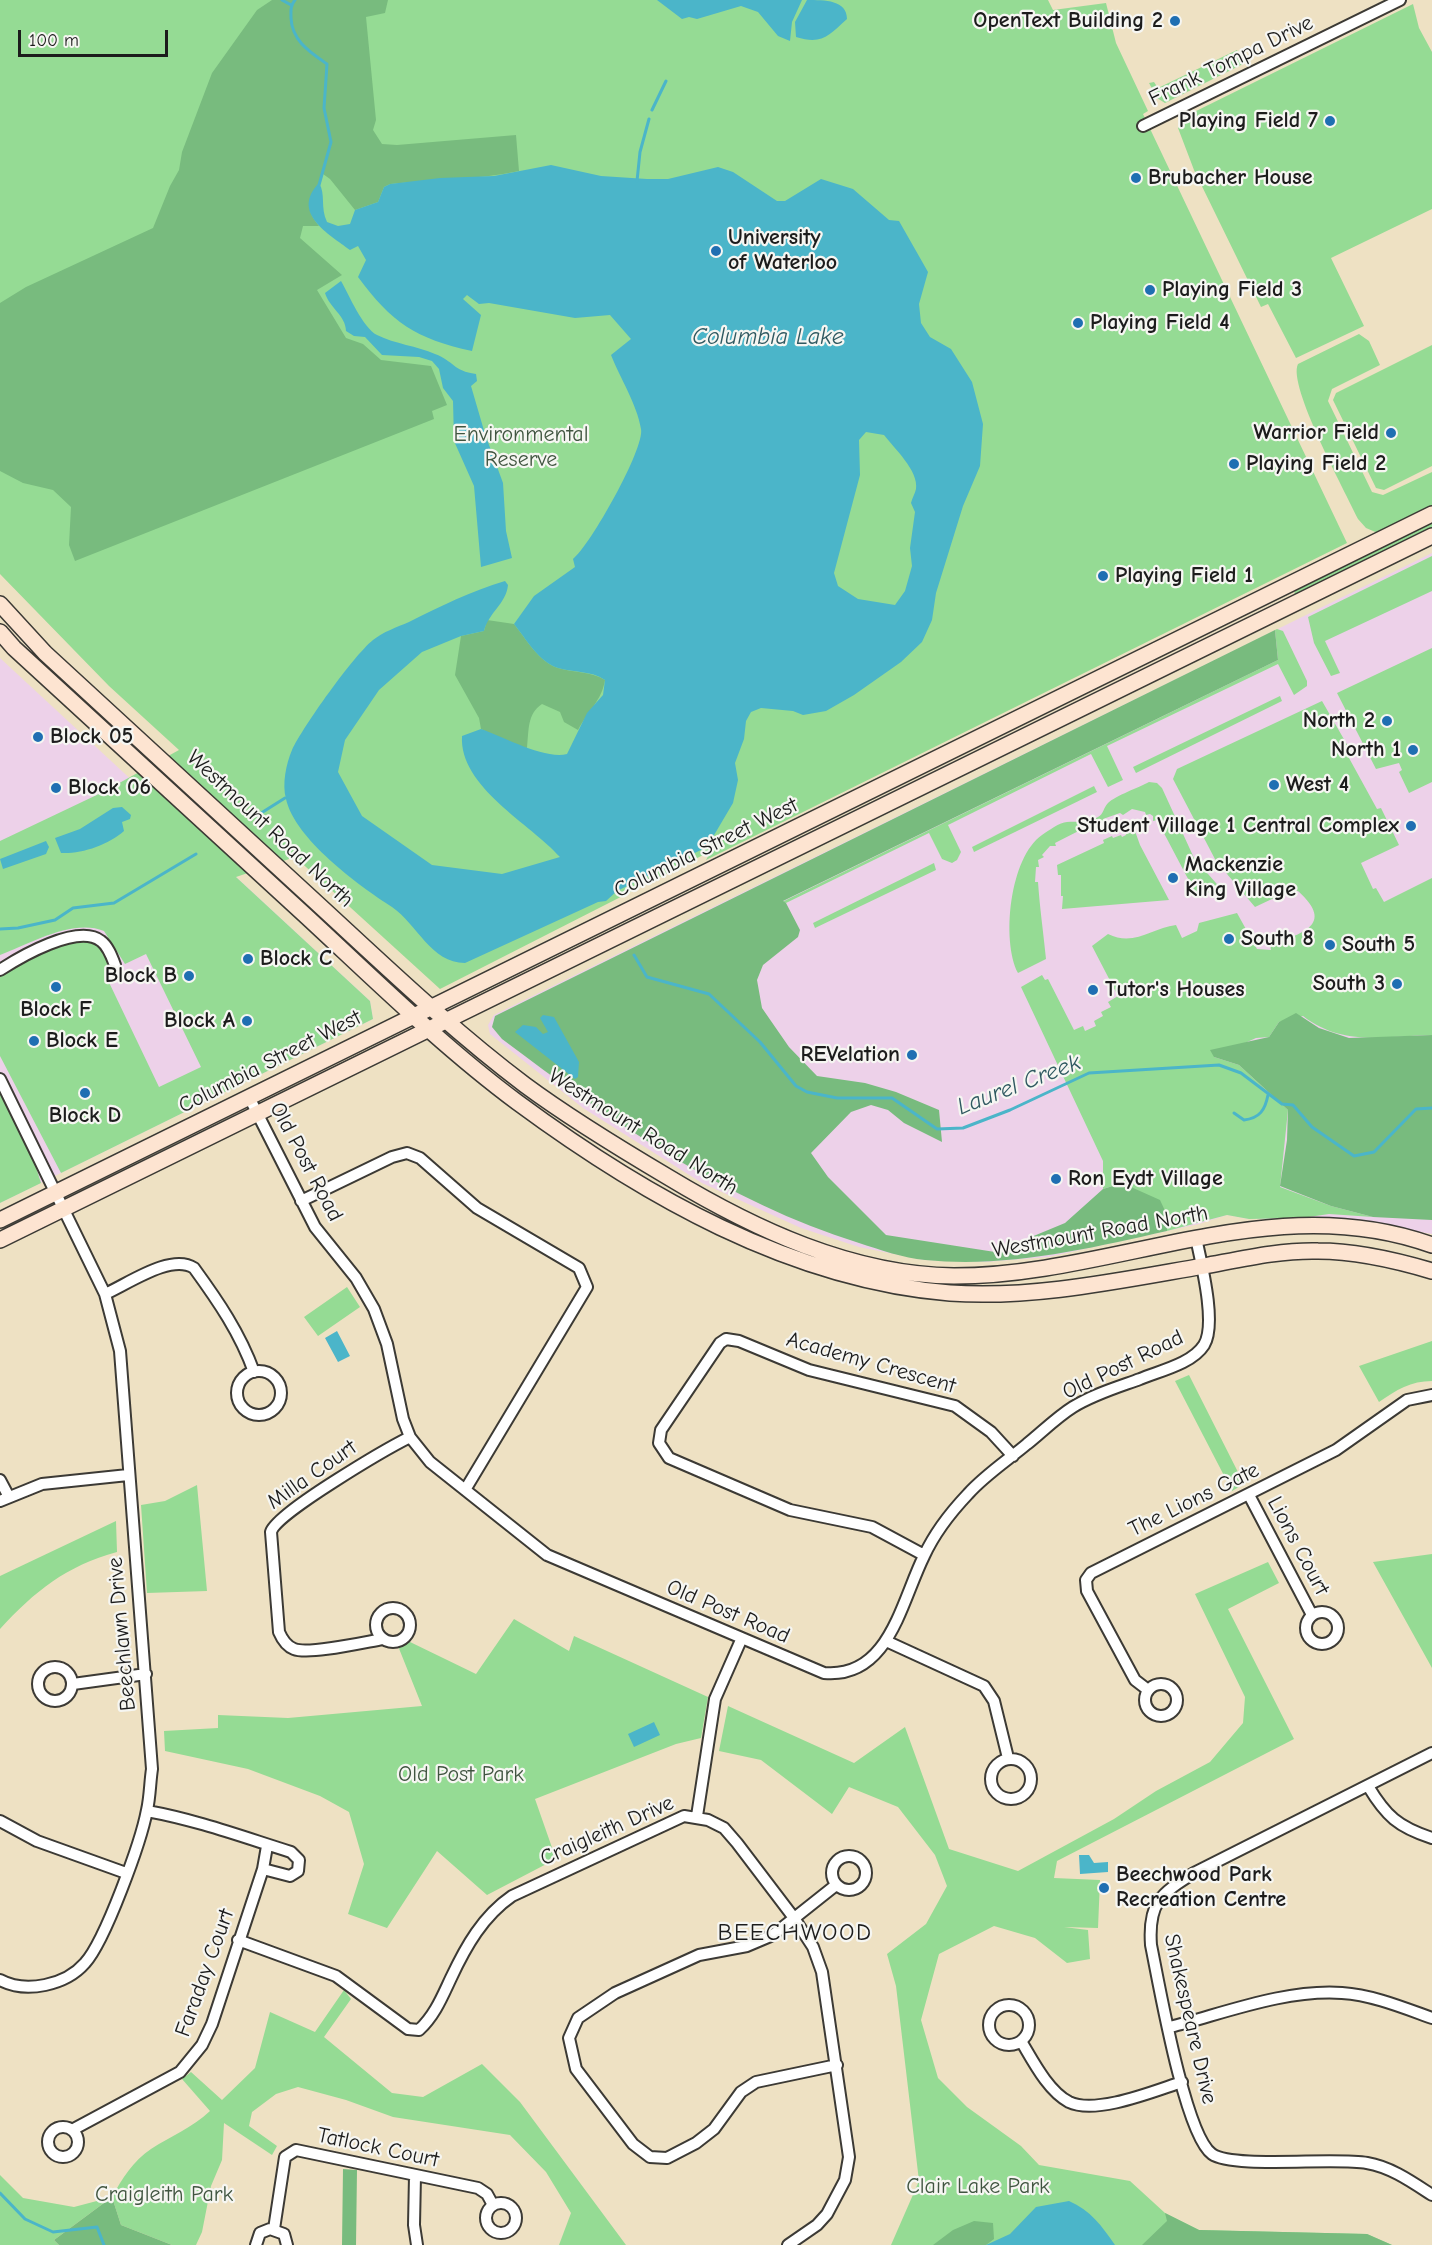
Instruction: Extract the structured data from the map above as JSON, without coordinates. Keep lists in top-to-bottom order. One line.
{"streets":{"main road":["Westmount Road North","Columbia Street West"],"street":["Frank Tompa Drive","Old Post Road","Academy Crescent","Milla Court","The Lions Gate","Lions Court","Beechlawn Drive","Craigleith Drive","Faraday Court","Shakespeare Drive","Tatlock Court"]},"crossings":[["Westmount Road North","Columbia Street West"],["Westmount Road North","Old Post Road"],["Columbia Street West","Old Post Road"],["Columbia Street West","Beechlawn Drive"],["Old Post Road","Academy Crescent"],["Old Post Road","Milla Court"],["The Lions Gate","Lions Court"],["Craigleith Drive","Faraday Court"]],"districts":["BEECHWOOD"],"water":["Columbia Lake","Laurel Creek"],"parks":["Environmental Reserve","Old Post Park","Clair Lake Park","Craigleith Park"],"places":["OpenText Building 2","Playing Field 7","Brubacher House","University of Waterloo","Playing Field 3","Playing Field 4","Warrior Field","Playing Field 2","Playing Field 1","North 2","Block 05","North 1","West 4","Block 06","Student Village 1 Central Complex","Mackenzie King Village","South 8","South 5","Block C","Block B","South 3","Block F","Tutor's Houses","Block A","Block E","REVelation","Block D","Ron Eydt Village","Beechwood Park Recreation Centre"],"scale_bar":"100 m"}
